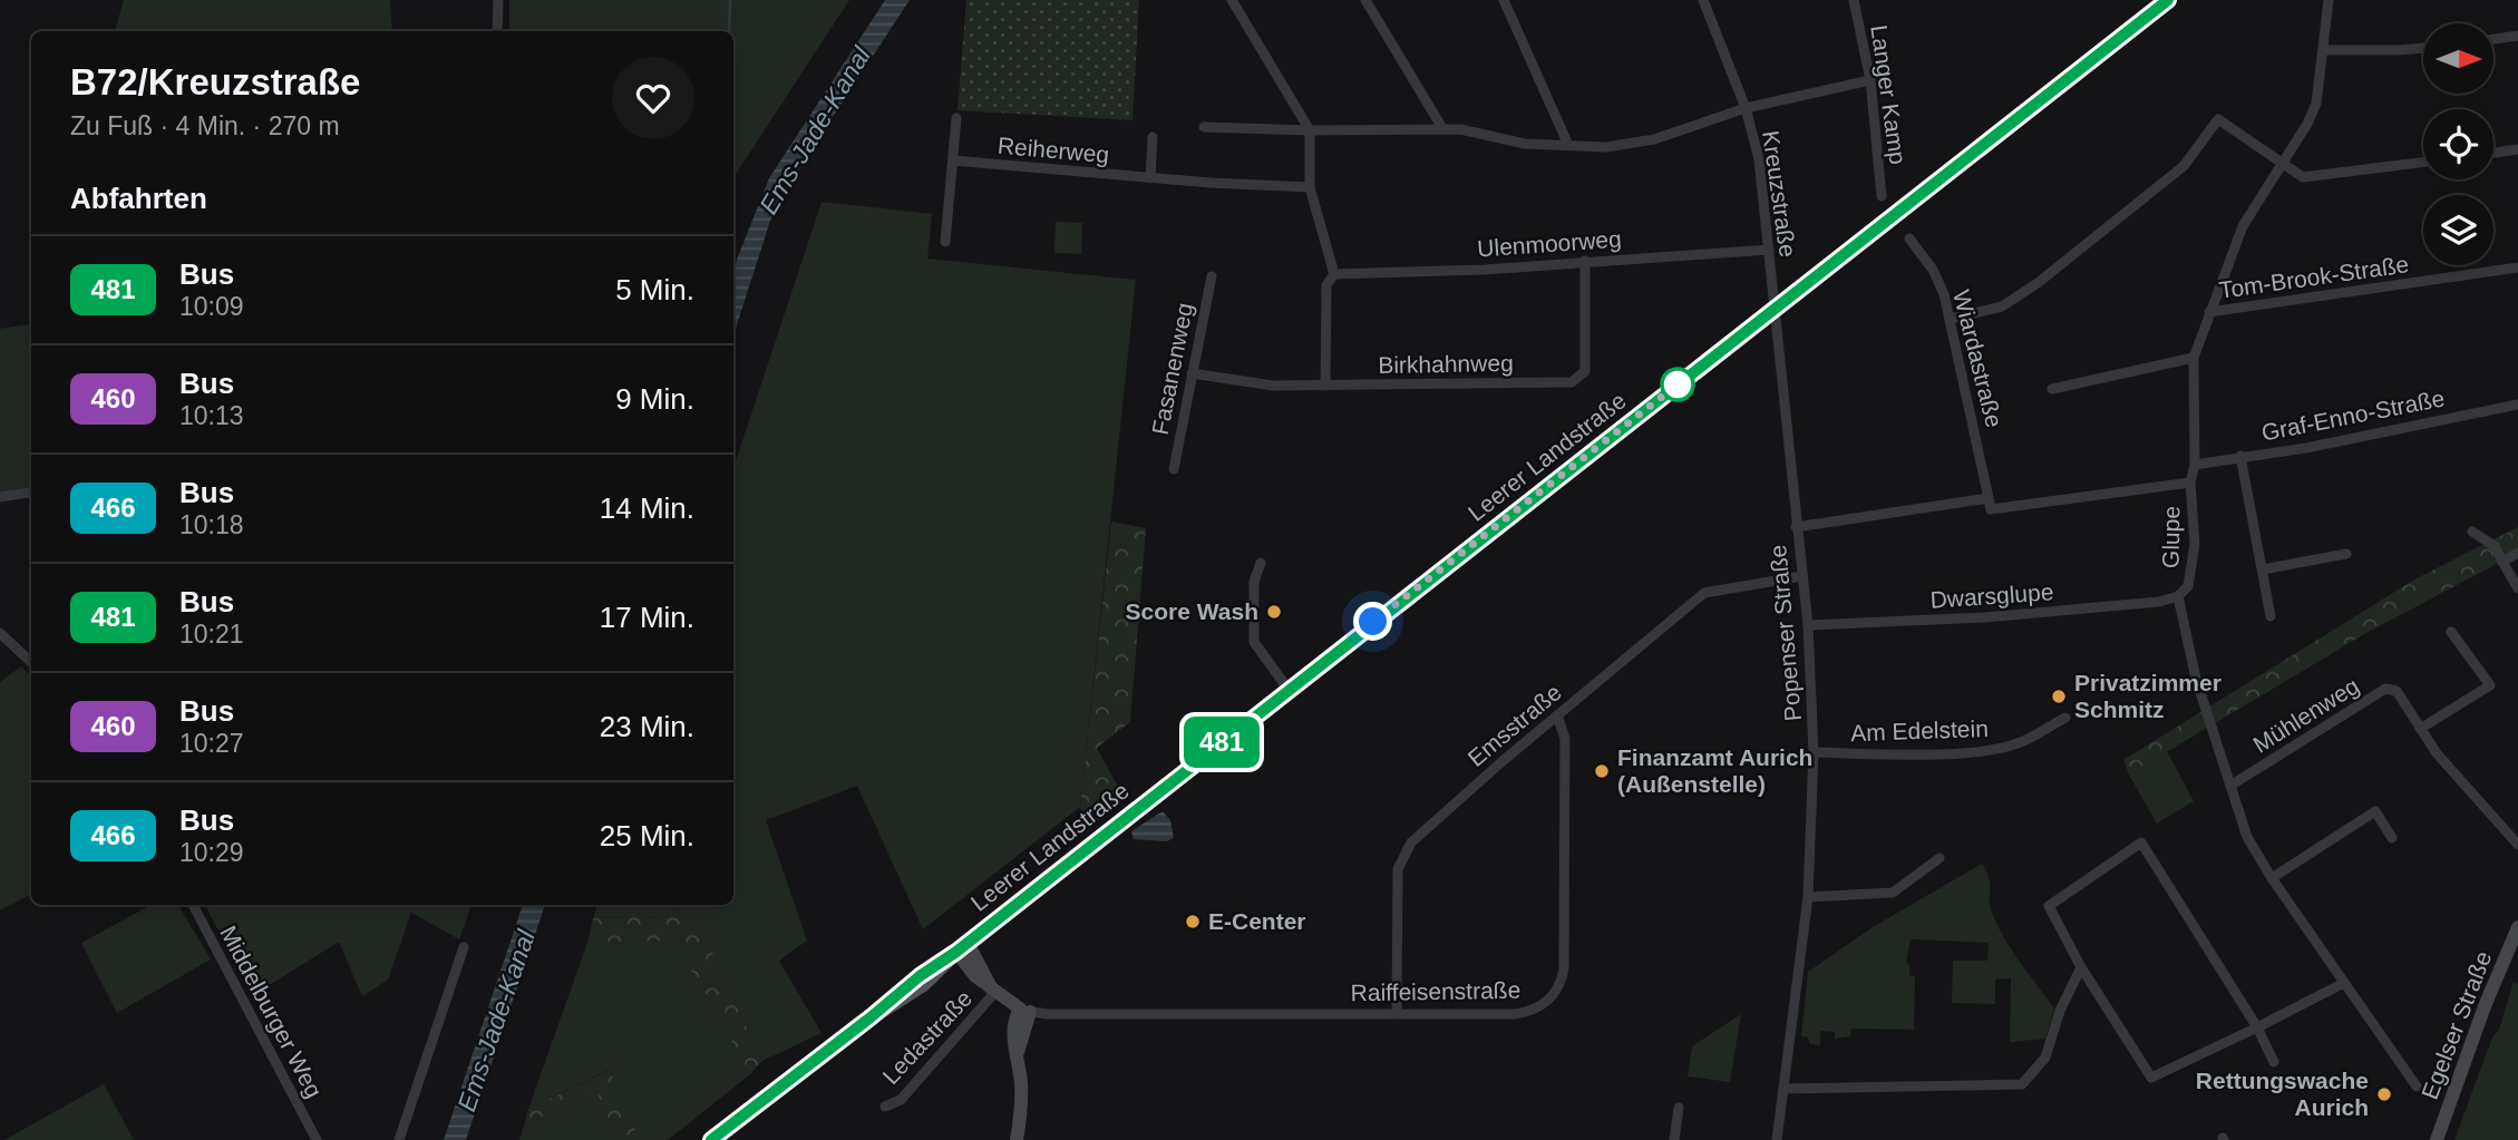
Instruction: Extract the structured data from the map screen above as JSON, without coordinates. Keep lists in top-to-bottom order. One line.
{"streets":{"main road":["Leerer Landstraße","Egelser Straße"],"street":["Langer Kamp","Reiherweg","Kreuzstraße","Ulenmoorweg","Tom-Brook-Straße","Wiardastraße","Birkhahnweg","Fasanenweg","Graf-Enno-Straße","Glupe","Dwarsglupe","Popenser Straße","Mühlenweg","Emsstraße","Am Edelstein","Raiffeisenstraße","Middelburger Weg","Ledastraße"]},"crossings":[["Kreuzstraße","Ulenmoorweg"],["Kreuzstraße","Leerer Landstraße"],["Kreuzstraße","Popenser Straße"],["Ulenmoorweg","Birkhahnweg"],["Tom-Brook-Straße","Glupe"],["Birkhahnweg","Fasanenweg"],["Graf-Enno-Straße","Glupe"],["Leerer Landstraße","Popenser Straße"],["Glupe","Dwarsglupe"],["Glupe","Mühlenweg"],["Dwarsglupe","Popenser Straße"],["Popenser Straße","Emsstraße"],["Popenser Straße","Am Edelstein"],["Emsstraße","Raiffeisenstraße"]],"water":["Ems-Jade-Kanal"],"places":["Score Wash","Privatzimmer Schmitz","Finanzamt Aurich (Außenstelle)","E-Center","Rettungswache Aurich"],"lines":["bus line 481"],"north":"right","page":{"on_map":"481","heading":[["B72/Kreuzstraße","Zu Fuß · 4 Min. · 270 m"],"Abfahrten"],"list":[{"mark":"481","name":"Bus","note":"10:09","value":"5 Min."},{"mark":"460","name":"Bus","note":"10:13","value":"9 Min."},{"mark":"466","name":"Bus","note":"10:18","value":"14 Min."},{"mark":"481","name":"Bus","note":"10:21","value":"17 Min."},{"mark":"460","name":"Bus","note":"10:27","value":"23 Min."},{"mark":"466","name":"Bus","note":"10:29","value":"25 Min."}]}}
